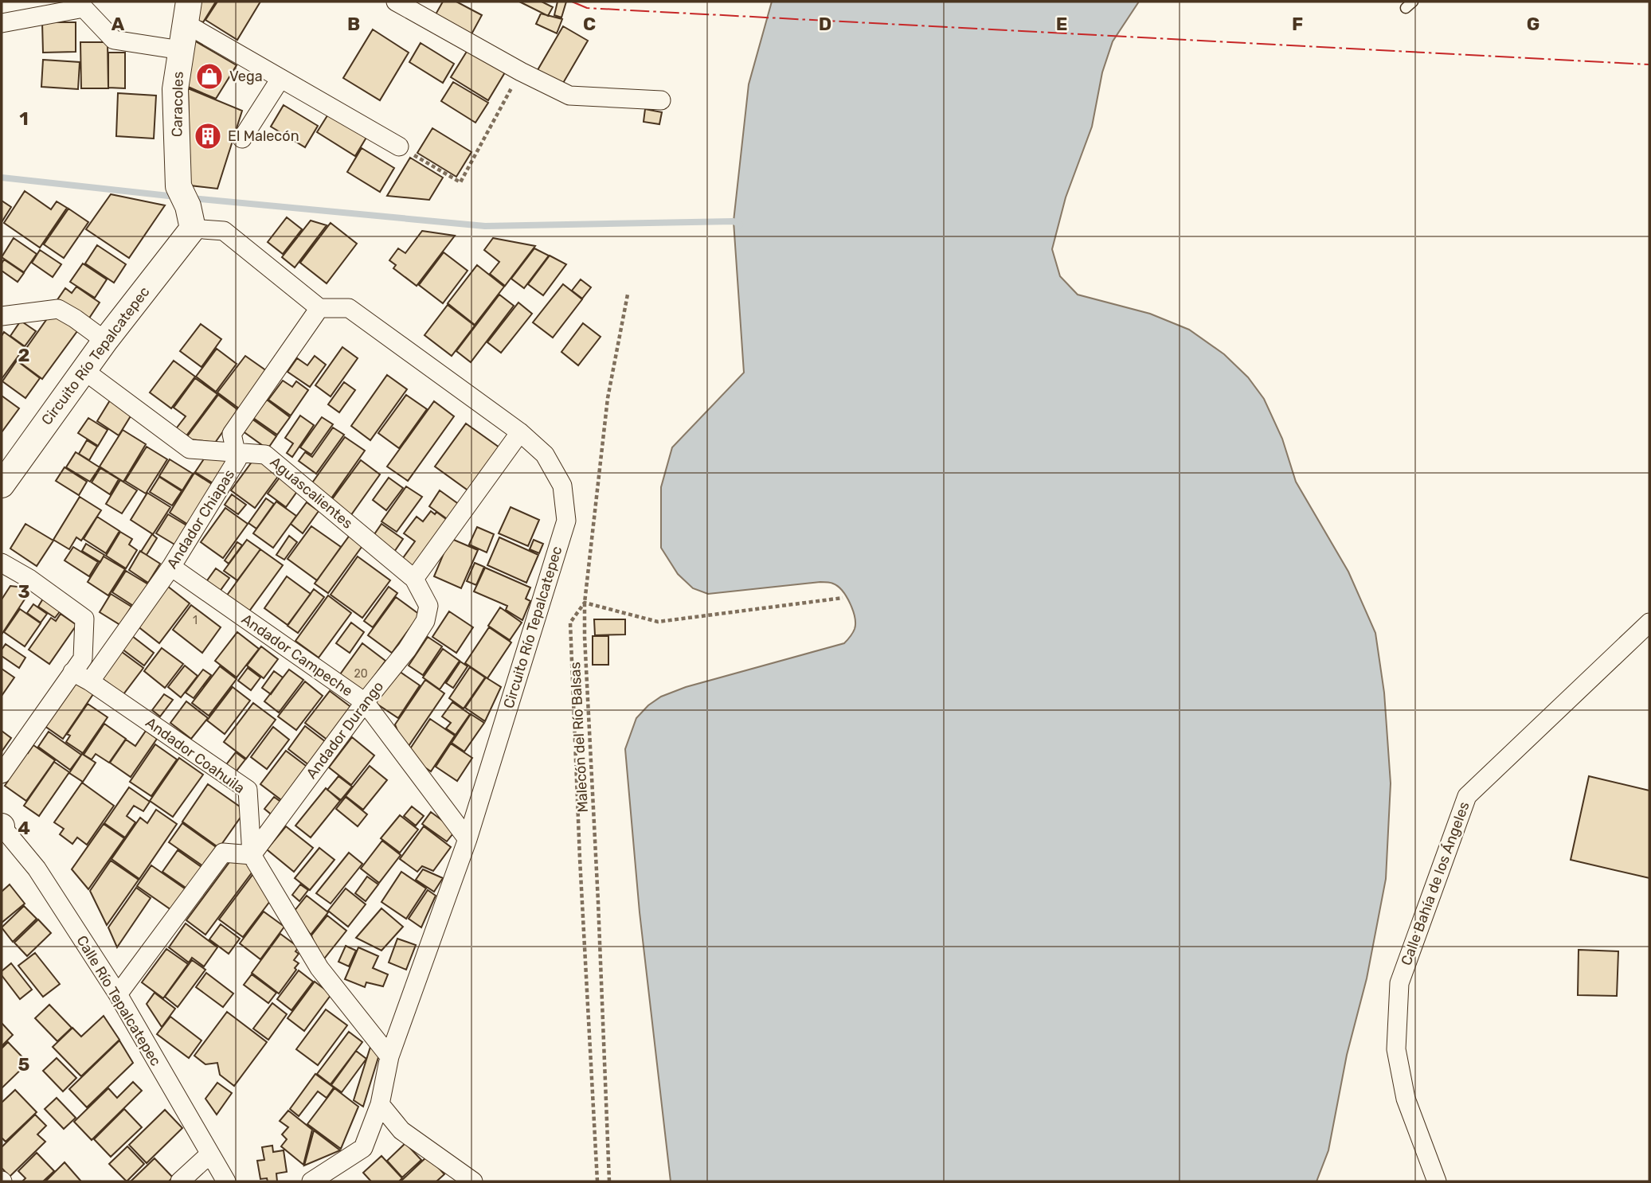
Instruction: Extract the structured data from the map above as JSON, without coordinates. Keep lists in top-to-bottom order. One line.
{"streets":{"street":["Caracoles","Circuito Río Tepalcatepec","Aguascalientes","Andador Chiapas","Andador Campeche","Andador Durango","Andador Coahuila","Calle Bahía de los Ángeles","Calle Río Tepalcatepec"],"path":["Malecón del Río Balsas"]},"crossings":[["Caracoles","Circuito Río Tepalcatepec"],["Circuito Río Tepalcatepec","Aguascalientes"],["Circuito Río Tepalcatepec","Andador Chiapas"],["Circuito Río Tepalcatepec","Andador Campeche"],["Circuito Río Tepalcatepec","Andador Coahuila"],["Aguascalientes","Andador Chiapas"],["Aguascalientes","Andador Durango"],["Andador Chiapas","Andador Campeche"],["Andador Chiapas","Andador Coahuila"],["Andador Campeche","Andador Durango"],["Andador Durango","Andador Coahuila"]],"places":{"shop":["Vega"],"building":["El Malecón"]},"house_numbers":["1","20"],"grid":{"columns":["A","B","C","D","E","F","G"],"rows":["1","2","3","4","5"]}}
